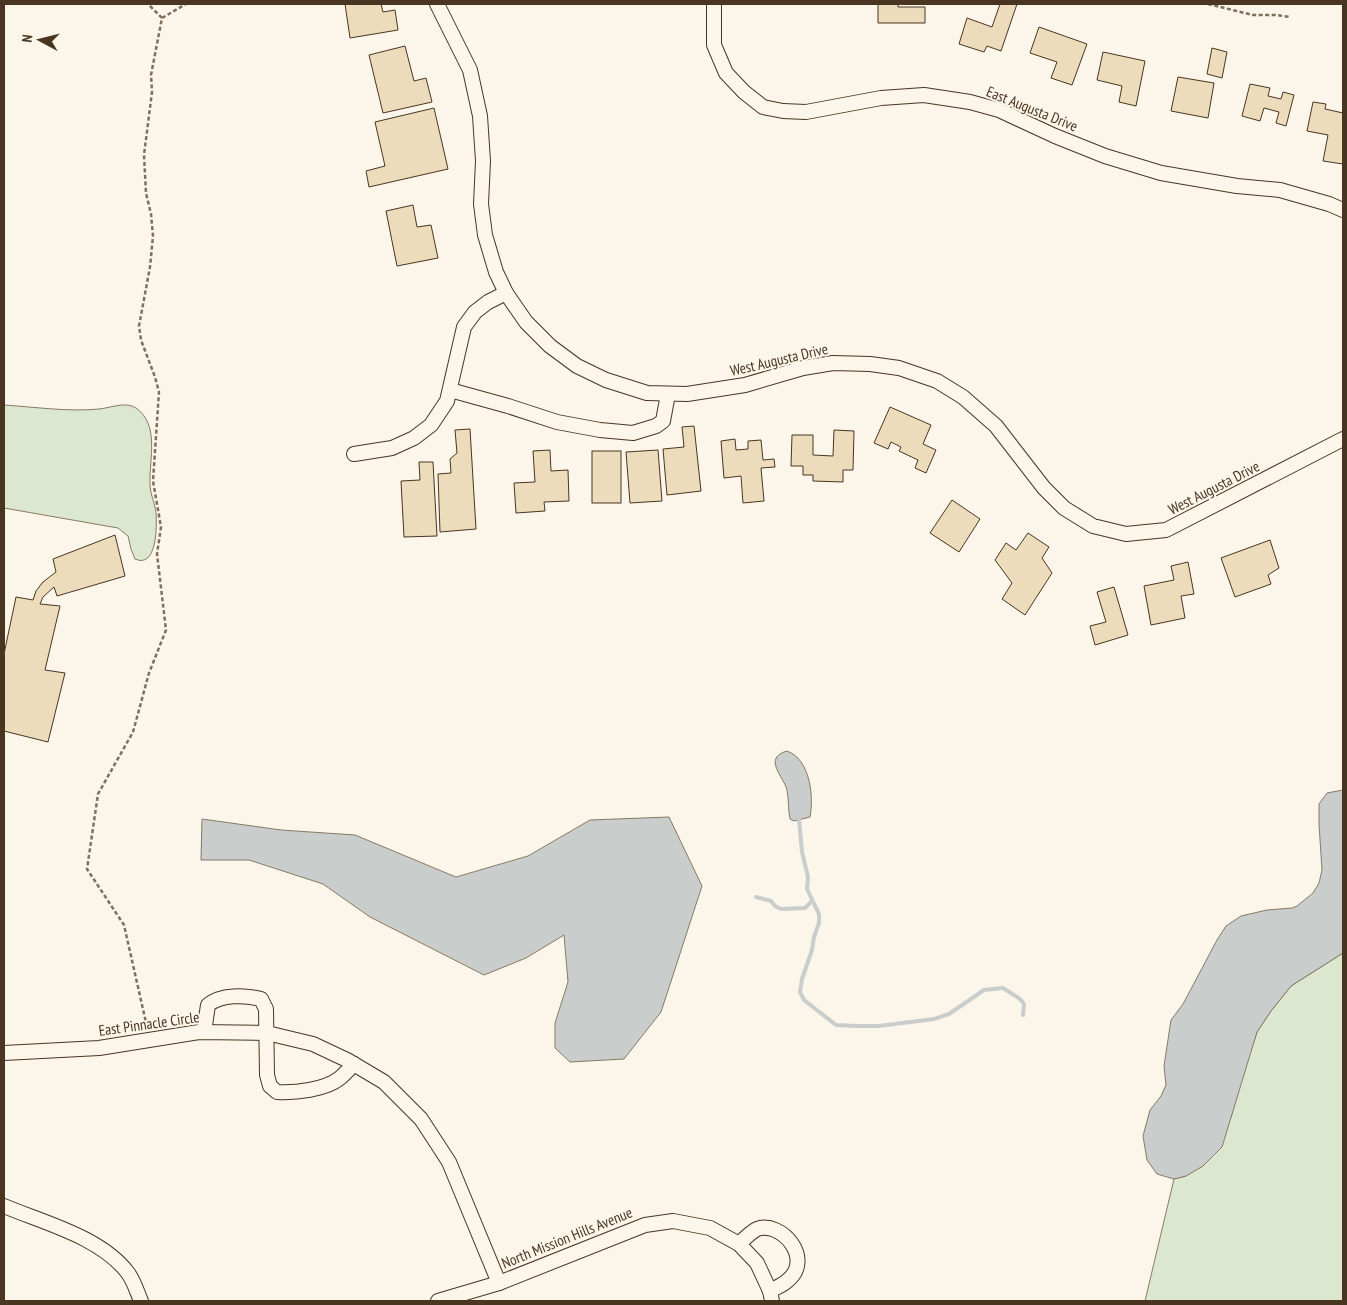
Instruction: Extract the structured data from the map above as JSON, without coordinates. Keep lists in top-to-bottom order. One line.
{"streets":{"street":["East Augusta Drive","West Augusta Drive","East Pinnacle Circle","North Mission Hills Avenue"]},"crossings":[["East Pinnacle Circle","North Mission Hills Avenue"]],"north":"left"}
